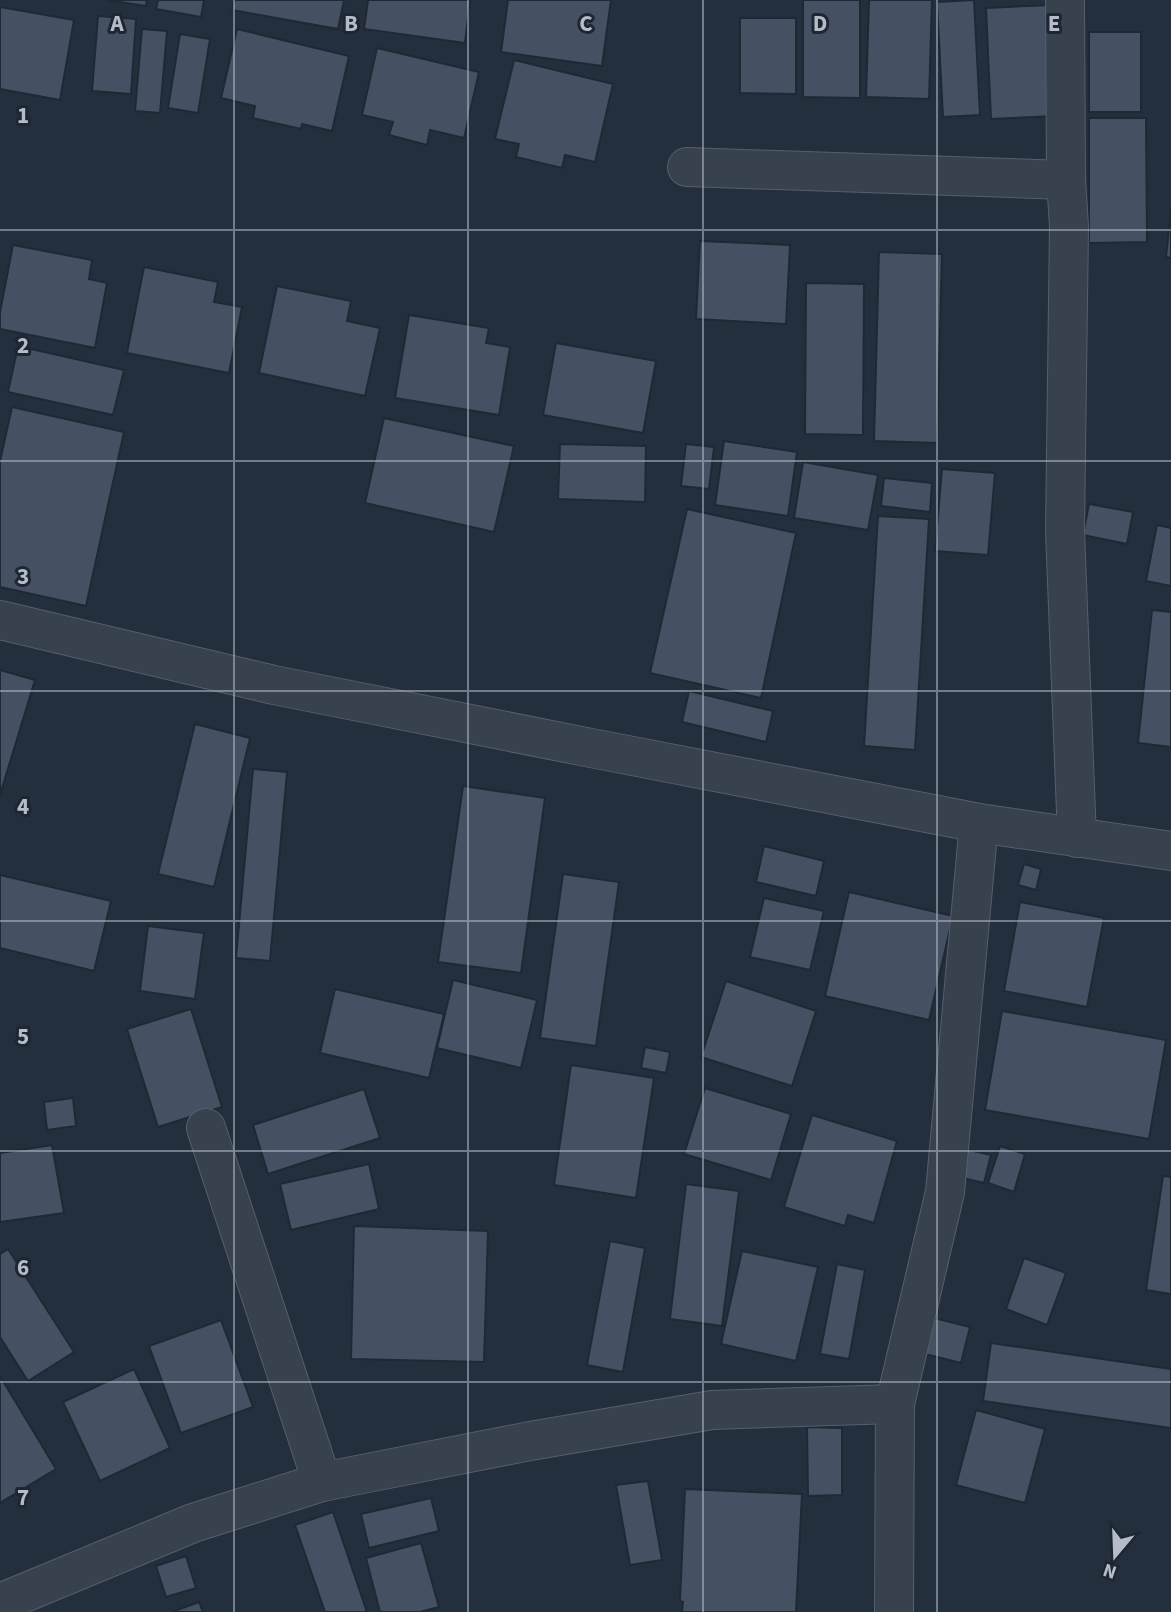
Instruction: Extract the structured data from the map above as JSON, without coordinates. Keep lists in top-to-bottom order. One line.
{"north":"bottom","grid":{"columns":["A","B","C","D","E"],"rows":["1","2","3","4","5","6","7"]}}
